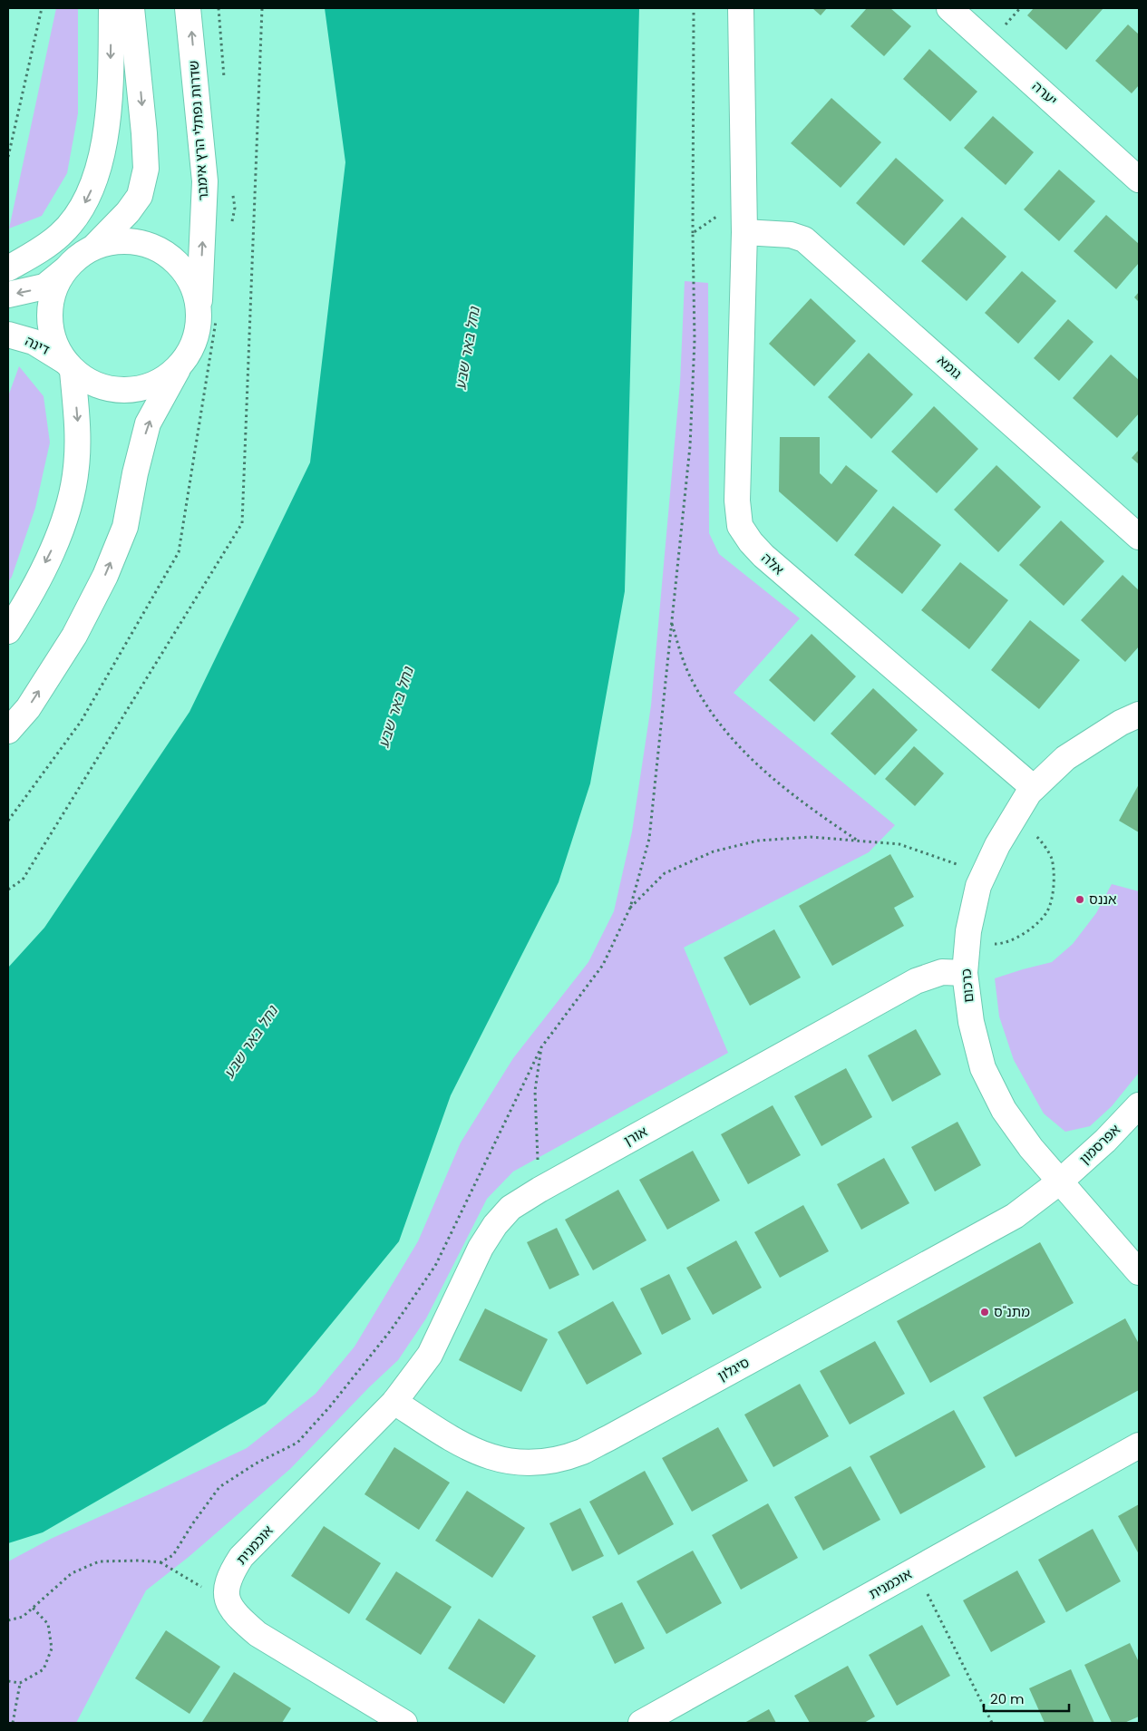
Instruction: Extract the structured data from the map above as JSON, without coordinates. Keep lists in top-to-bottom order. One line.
{"streets":{"street":["יערה","שדרות נפתלי הרץ אימבר","דינה","גומא","אלה","כרכום","אורן","אפרסמון","סיגלון","אוכמנית"]},"crossings":[["שדרות נפתלי הרץ אימבר","דינה"],["גומא","אלה"],["אלה","כרכום"],["כרכום","אורן"],["כרכום","אפרסמון"],["כרכום","סיגלון"],["אורן","סיגלון"],["אורן","אוכמנית"],["אפרסמון","סיגלון"],["סיגלון","אוכמנית"]],"water":["נחל באר שבע"],"places":["אננס","מתנ\"ס"],"scale_bar":"20 m"}
